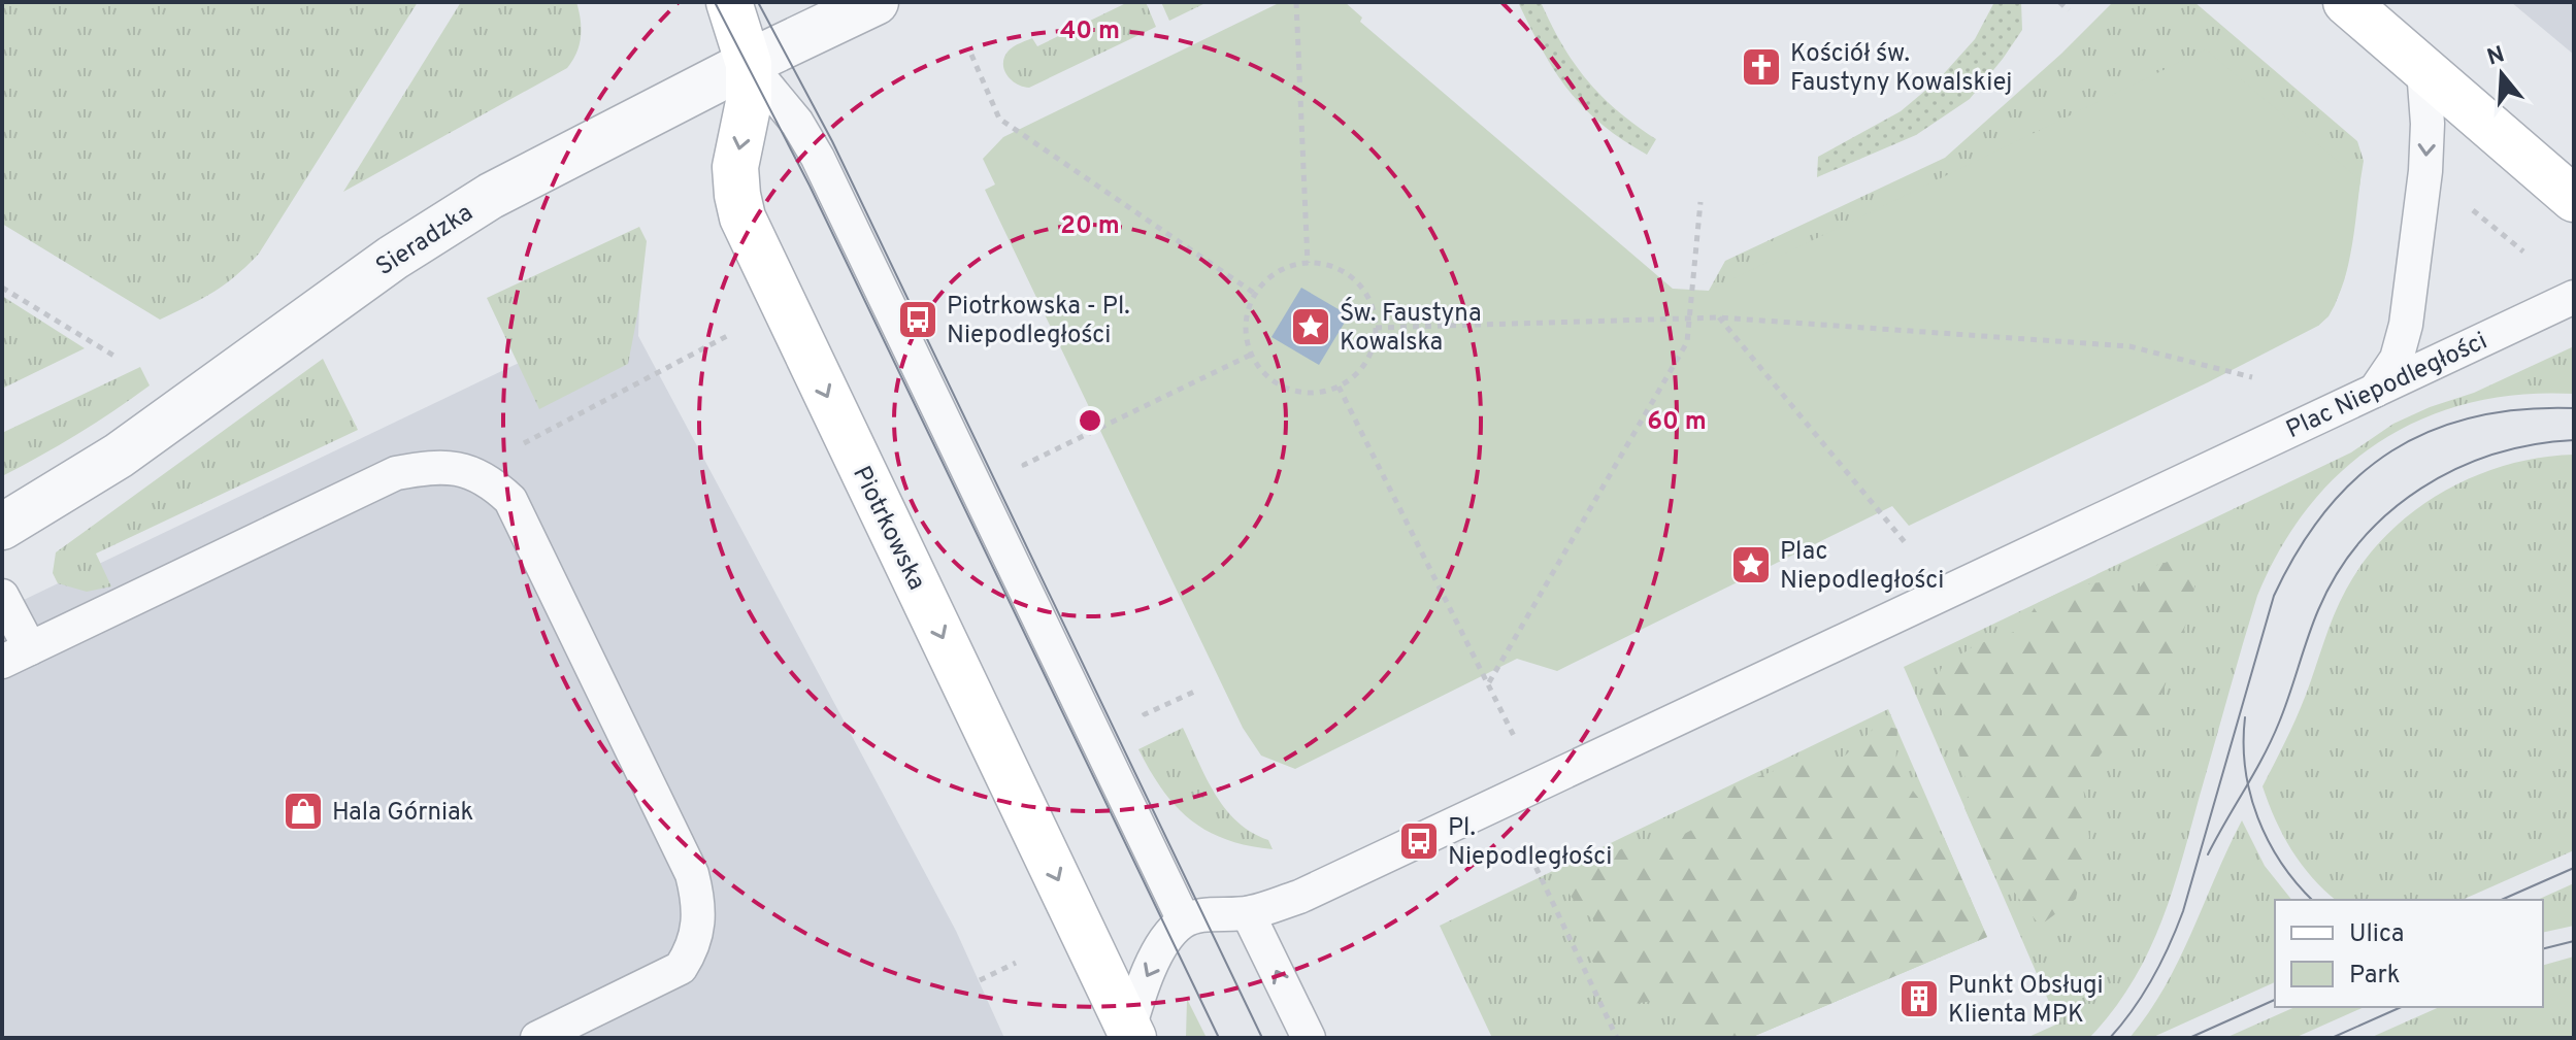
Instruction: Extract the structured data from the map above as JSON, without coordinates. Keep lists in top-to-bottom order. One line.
{"streets":{"street":["Sieradzka","Piotrkowska"],"lane":["Plac Niepodległości"]},"crossings":[["Sieradzka","Piotrkowska"]],"one_way":["Piotrkowska"],"places":{"church":["Kościół św. Faustyny Kowalskiej"],"bus stop":["Piotrkowska - Pl. Niepodległości","Pl. Niepodległości"],"place":["Św. Faustyna Kowalska","Plac Niepodległości"],"shop":["Hala Górniak"],"building":["Punkt Obsługi Klienta MPK"]},"legend":["Ulica","Park"],"north":"top","rings":["40 m","20 m","60 m"]}
